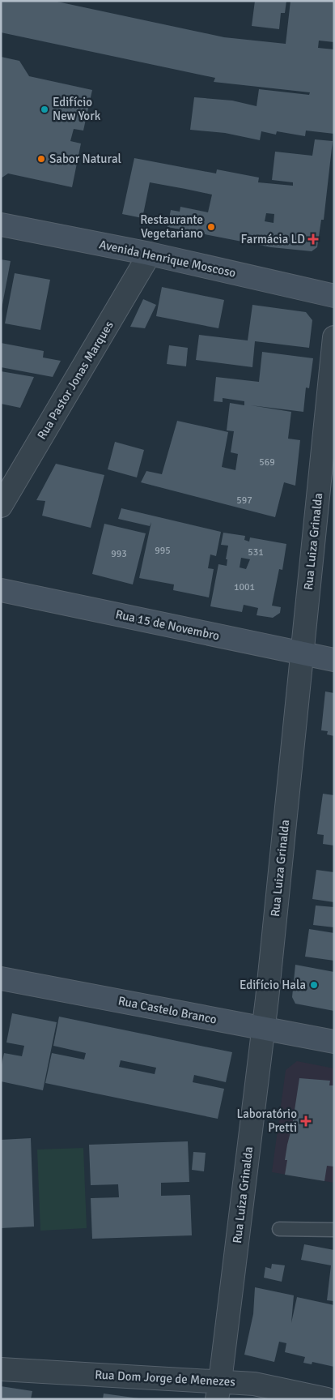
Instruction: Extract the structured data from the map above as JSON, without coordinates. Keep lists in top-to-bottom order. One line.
{"streets":{"main road":["Avenida Henrique Moscoso","Rua 15 de Novembro","Rua Castelo Branco"],"street":["Rua Pastor Jonas Marques","Rua Luiza Grinalda","Rua Dom Jorge de Menezes"]},"crossings":[["Avenida Henrique Moscoso","Rua Pastor Jonas Marques"],["Rua Luiza Grinalda","Rua 15 de Novembro"],["Rua Luiza Grinalda","Rua Castelo Branco"],["Rua Luiza Grinalda","Rua Dom Jorge de Menezes"]],"places":{"other":["Edifício New York","Sabor Natural","Restaurante Vegetariano","Edifício Hala"],"health":["Farmácia LD","Laboratório Pretti"]},"house_numbers":["569","597","995","531","993","1001"]}
